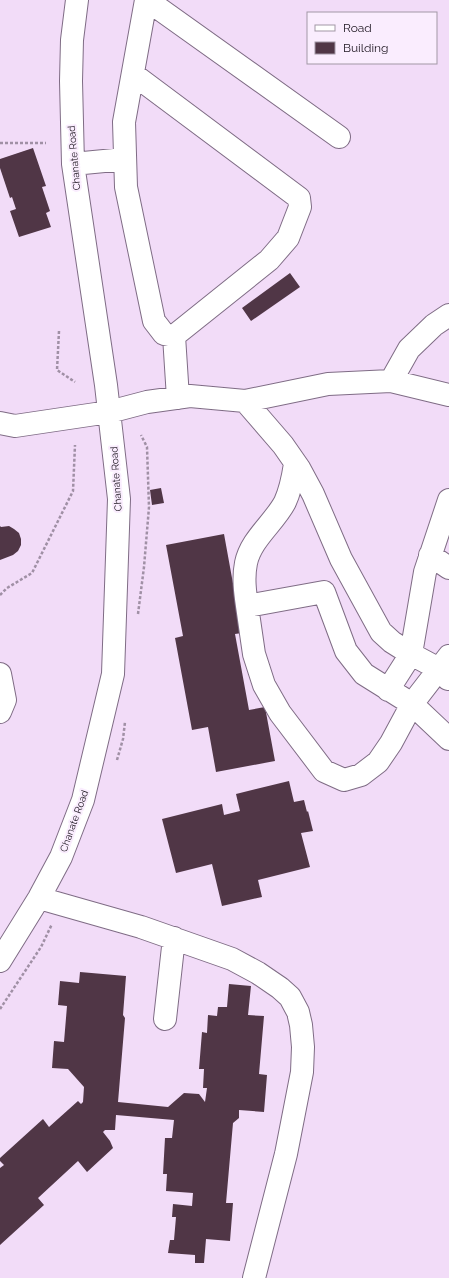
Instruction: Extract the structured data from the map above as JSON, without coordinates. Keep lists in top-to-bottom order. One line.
{"streets":{"street":["Chanate Road"]},"legend":["Road","Building"]}
